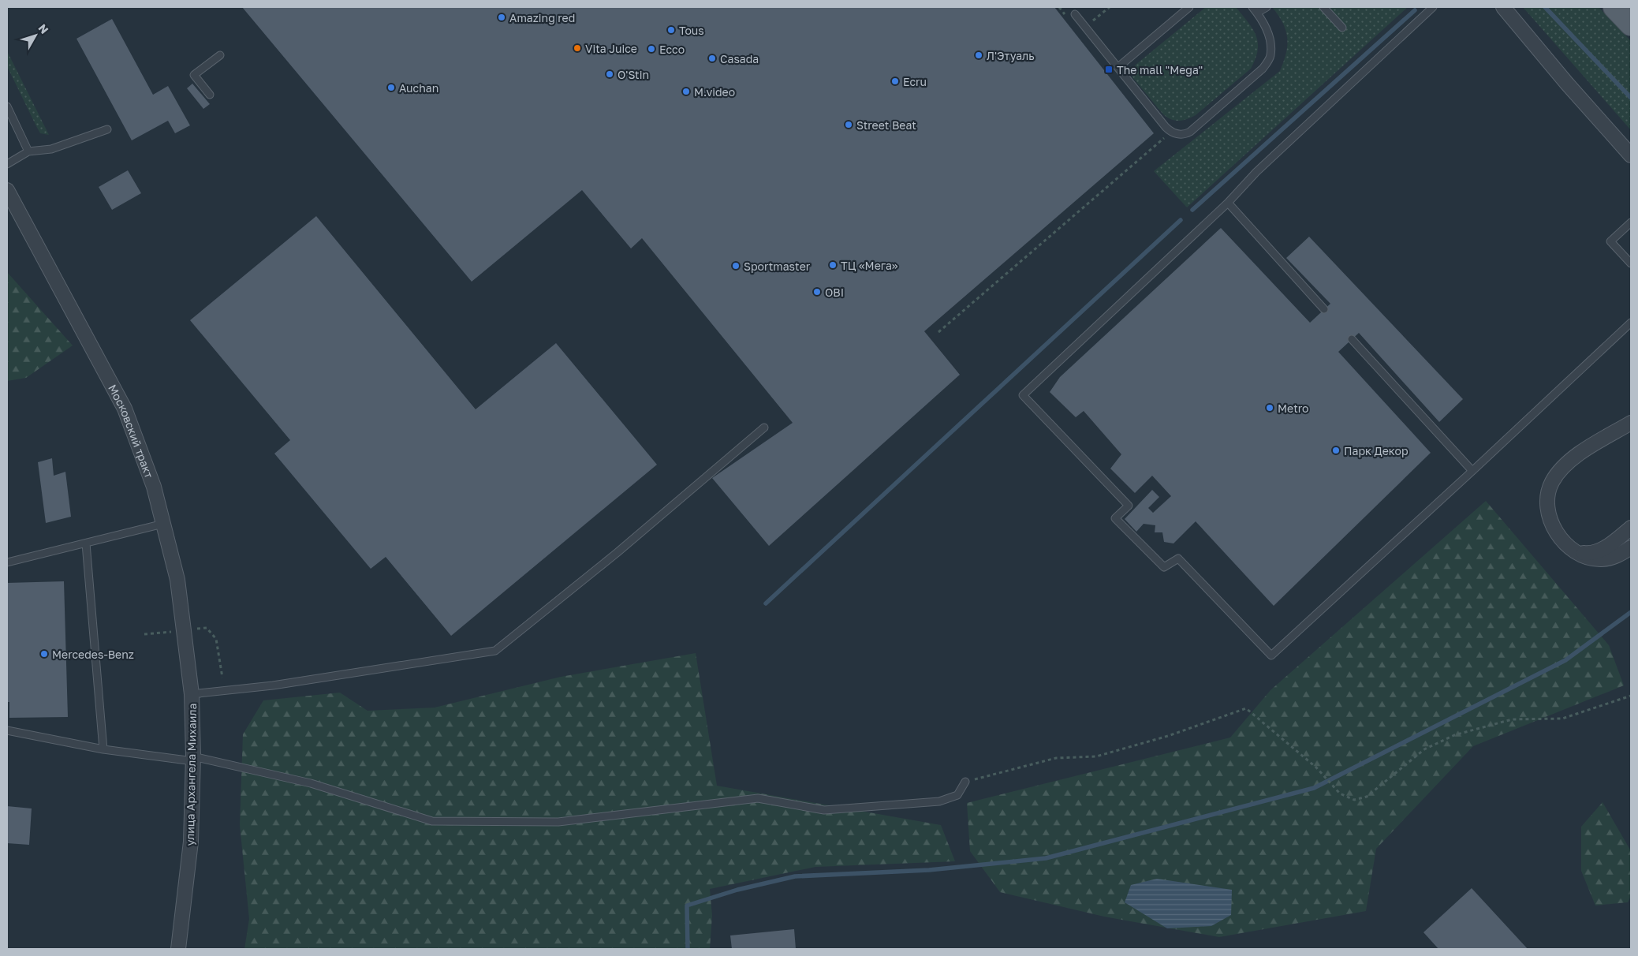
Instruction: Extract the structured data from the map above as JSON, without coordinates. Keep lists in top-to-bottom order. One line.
{"streets":{"street":["Московский тракт","улица Архангела Михаила"]},"crossings":[["Московский тракт","улица Архангела Михаила"]],"places":{"other":["Amazing red","Tous","Vita Juice","Ecco","Л'Этуаль","Casada","O'Stin","Ecru","Auchan","M.video","Street Beat","ТЦ «Мега»","Sportmaster","OBI","Metro","Парк Декор","Mercedes-Benz"],"transit":["The mall \"Mega\""]},"north":"top right"}
